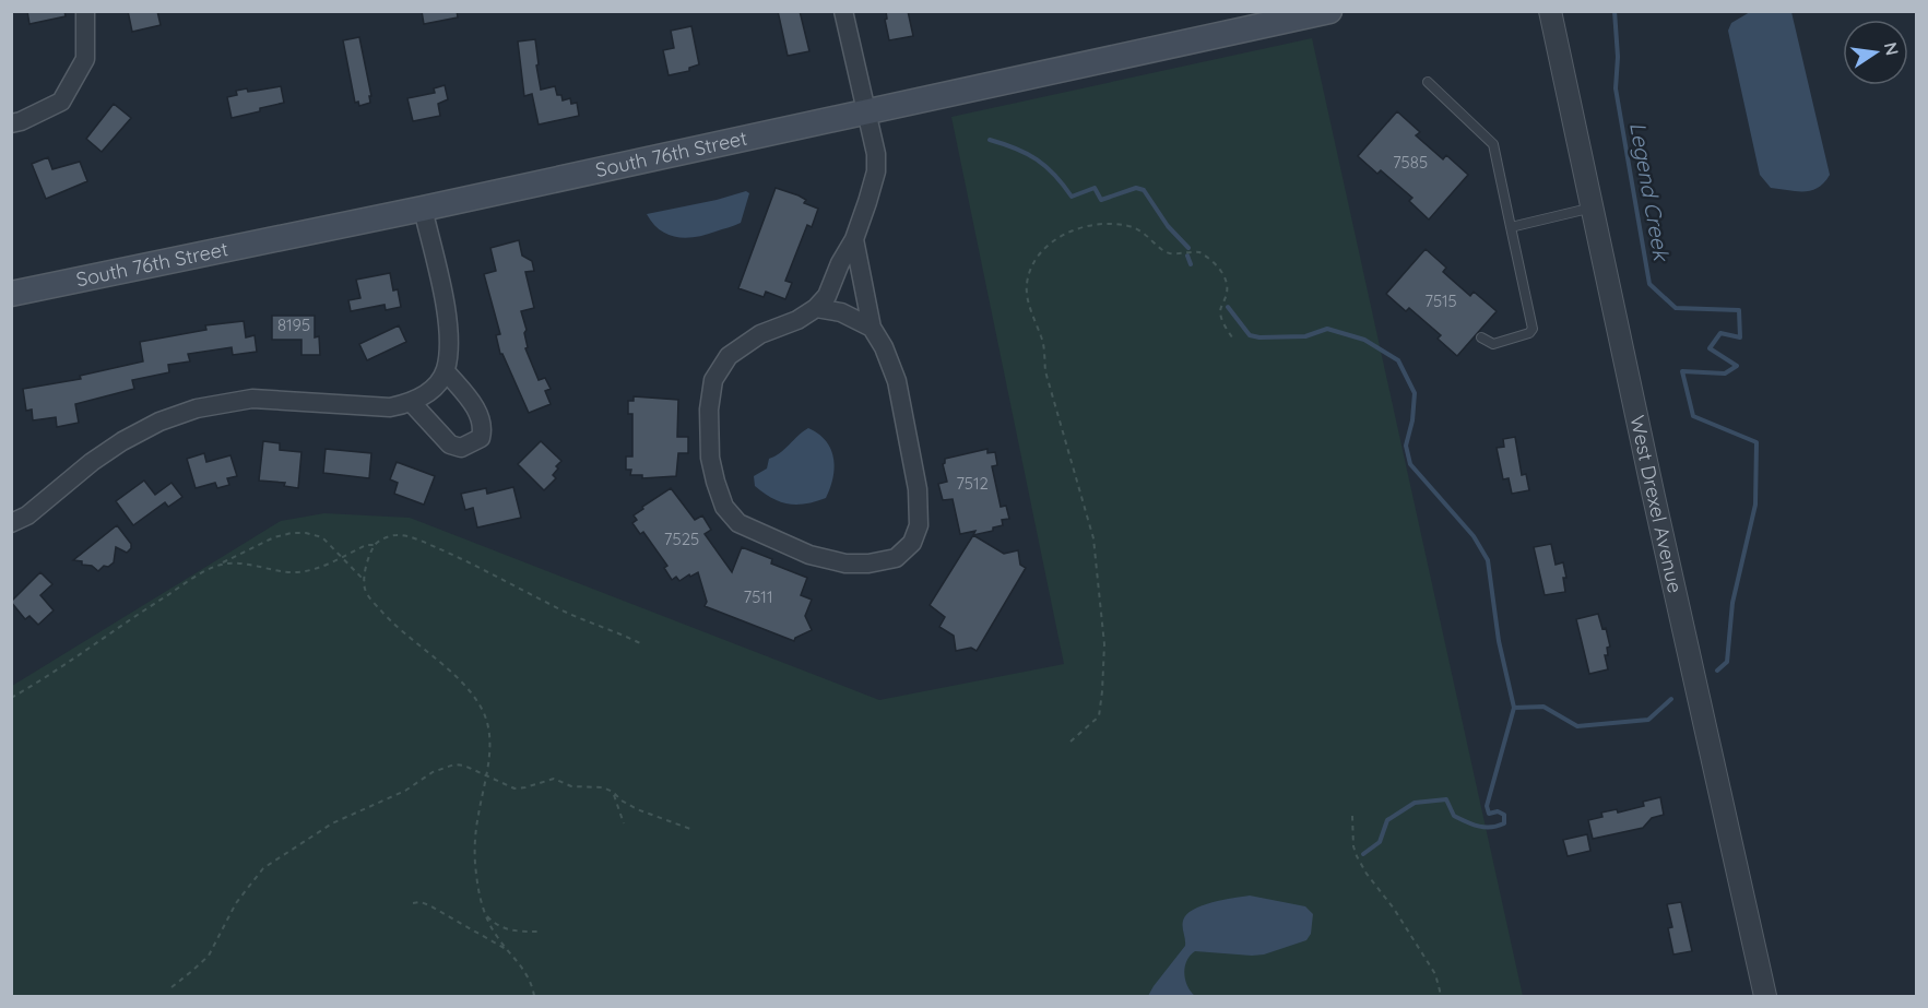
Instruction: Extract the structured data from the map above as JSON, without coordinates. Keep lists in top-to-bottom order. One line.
{"streets":{"main road":["South 76th Street"],"street":["West Drexel Avenue"]},"water":["Legend Creek"],"house_numbers":["7585","7515","8195","7512","7525","7511"],"north":"right"}
